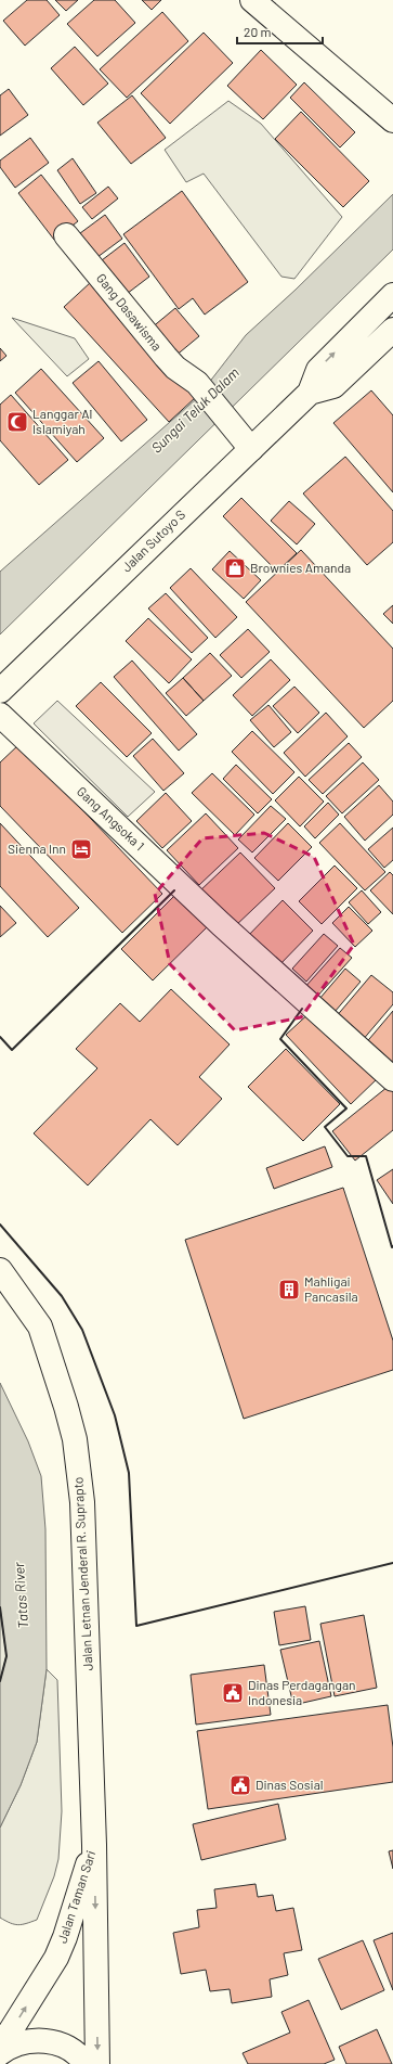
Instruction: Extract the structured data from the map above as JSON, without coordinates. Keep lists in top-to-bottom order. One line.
{"streets":{"main road":["Gang Dasawisma","Jalan Sutoyo S","Gang Angsoka 1","Jalan Letnan Jenderal R. Suprapto","Jalan Taman Sari"]},"crossings":[["Gang Dasawisma","Jalan Sutoyo S"],["Jalan Letnan Jenderal R. Suprapto","Jalan Taman Sari"]],"water":["Sungai Teluk Dalam","Tatas River"],"places":{"mosque":["Langgar Al Islamiyah"],"shop":["Brownies Amanda"],"hotel":["Sienna Inn"],"building":["Mahligai Pancasila"],"public building":["Dinas Perdagangan Indonesia","Dinas Sosial"]},"scale_bar":"20 m"}
